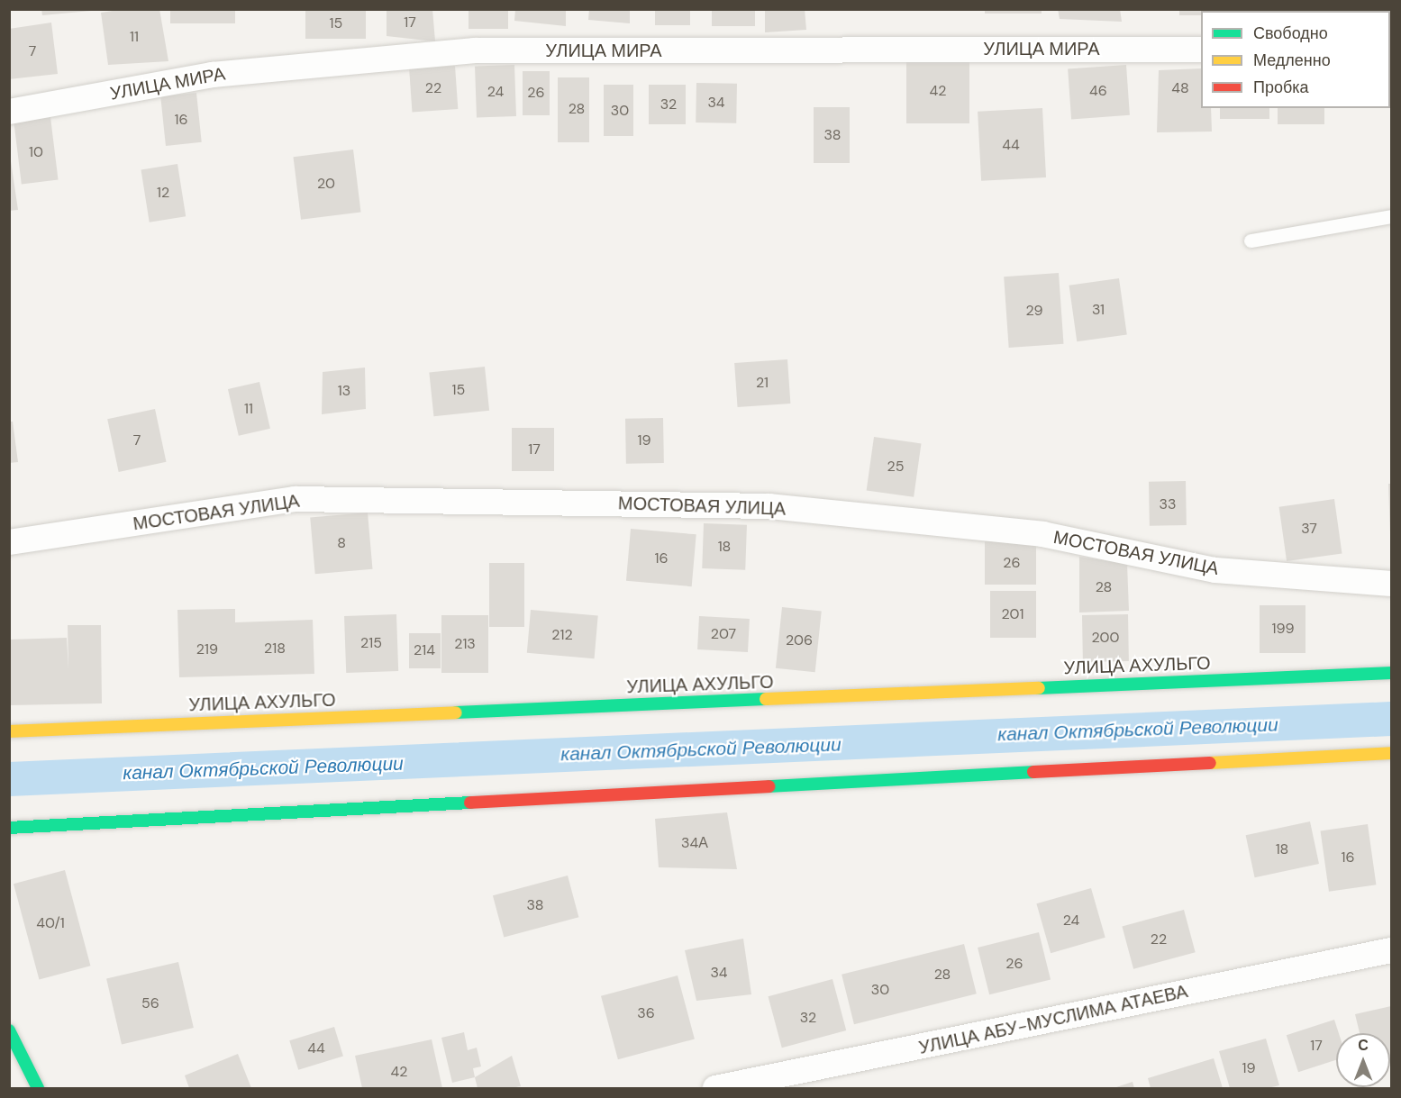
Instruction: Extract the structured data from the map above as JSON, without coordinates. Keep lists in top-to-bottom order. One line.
{"streets":{"main road":["УЛИЦА АХУЛЬГО"],"street":["УЛИЦА МИРА","МОСТОВАЯ УЛИЦА","УЛИЦА АБУ-МУСЛИМА АТАЕВА"]},"water":["канал Октябрьской Революции"],"house_numbers":["17","15","11","7","22","48","42","46","24","26","34","32","28","30","16","38","44","10","20","12","31","29","21","15","13","11","7","19","17","25","33","37","8","18","16","26","28","201","199","207","212","200","206","215","213","218","219","214","34А","18","16","38","24","40/1","22","26","34","28","30","56","36","32","17","44","19","42"],"legend":["Свободно","Медленно","Пробка"],"north":"top"}
